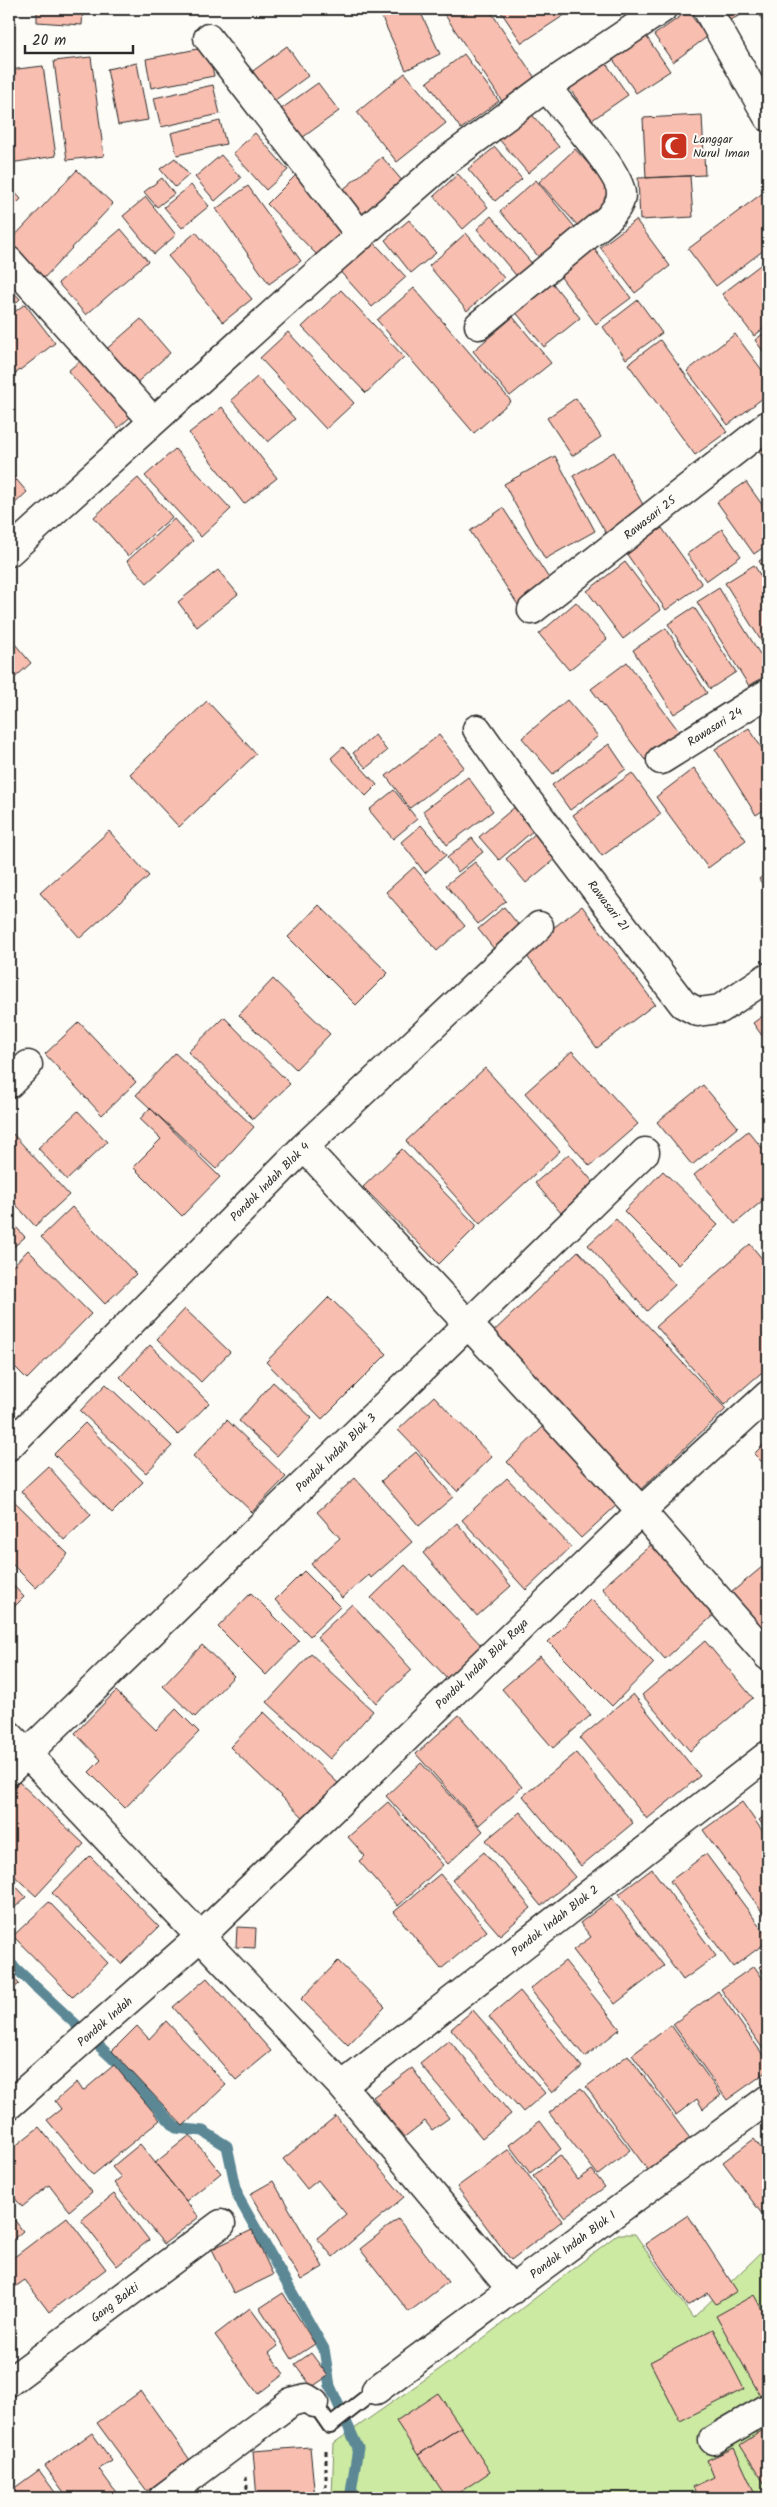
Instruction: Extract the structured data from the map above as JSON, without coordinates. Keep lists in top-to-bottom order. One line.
{"streets":{"street":["Rawasari 25","Rawasari 24","Rawasari 21","Pondok Indah Blok 4","Pondok Indah Blok 3","Pondok Indah Blok Raya","Pondok Indah Blok 2","Pondok Indah","Pondok Indah Blok 1","Gang Bakti"]},"crossings":[["Pondok Indah Blok Raya","Pondok Indah"]],"places":{"mosque":["Langgar Nurul Iman"]},"scale_bar":"20 m"}
